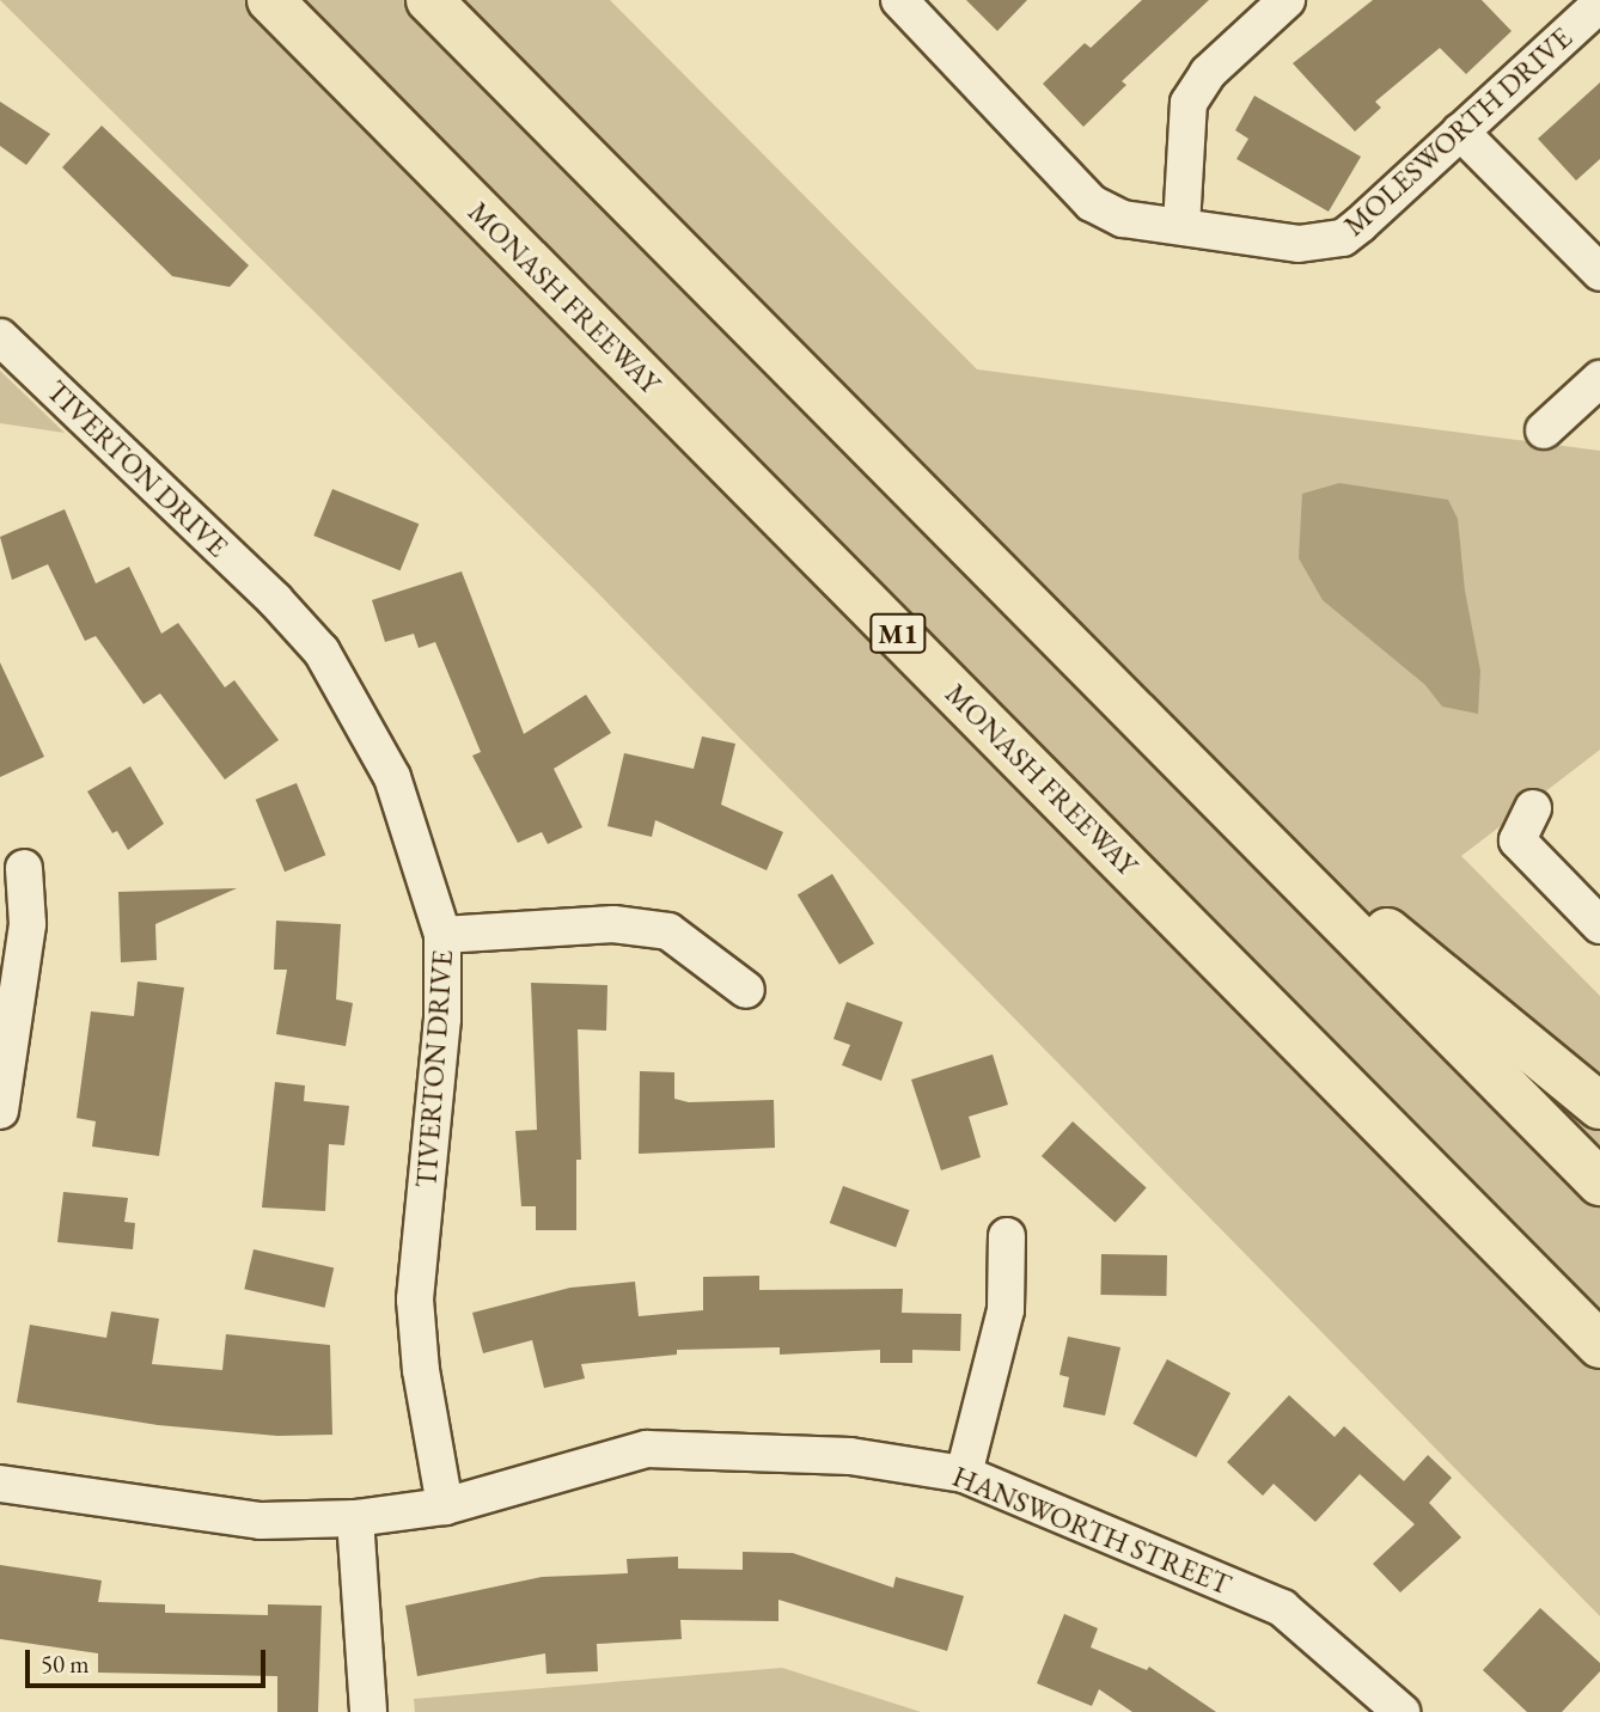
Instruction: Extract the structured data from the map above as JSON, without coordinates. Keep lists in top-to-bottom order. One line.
{"streets":{"highway":["MONASH FREEWAY","M1"],"street":["MOLESWORTH DRIVE","TIVERTON DRIVE","HANSWORTH STREET"]},"crossings":[["TIVERTON DRIVE","HANSWORTH STREET"]],"scale_bar":"50 m"}
